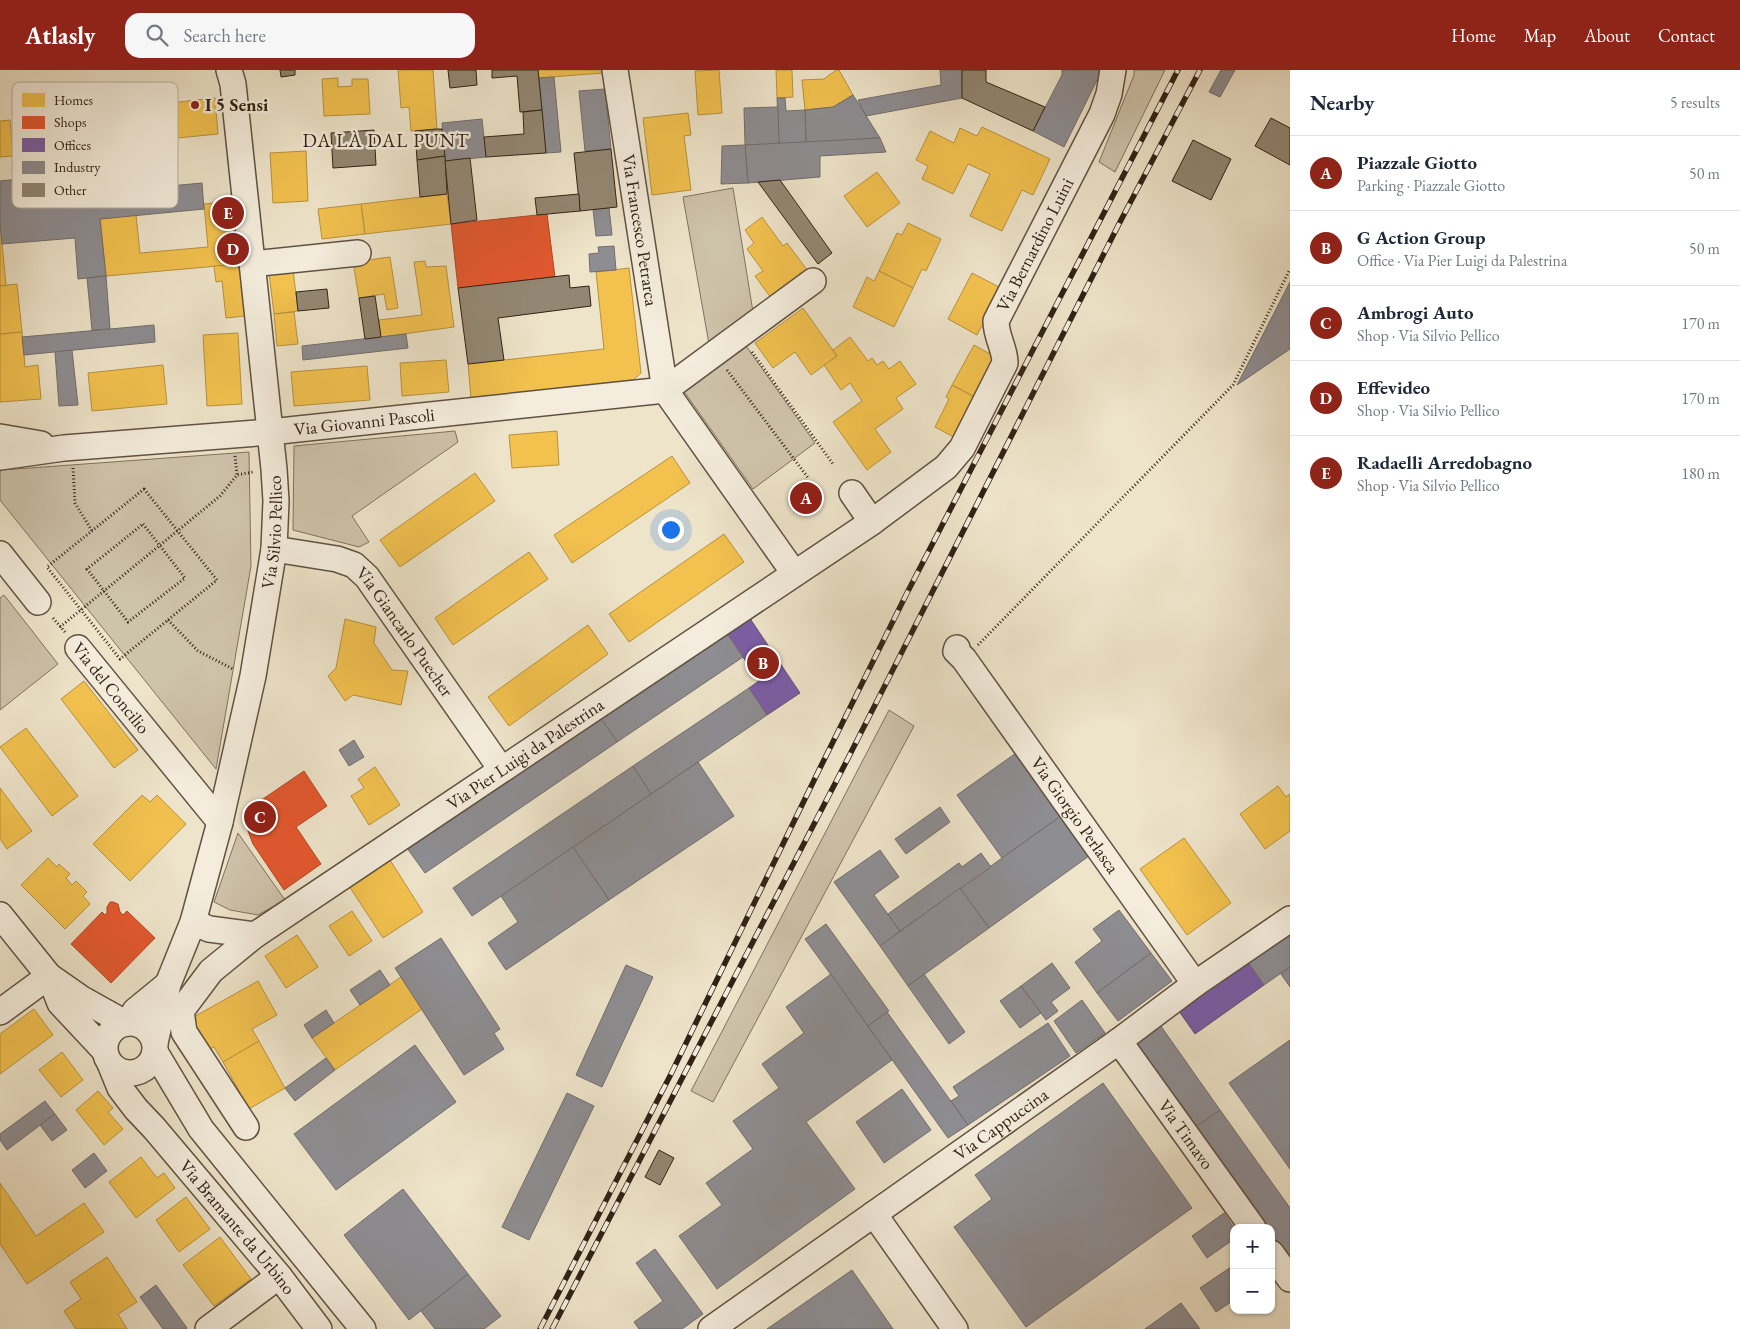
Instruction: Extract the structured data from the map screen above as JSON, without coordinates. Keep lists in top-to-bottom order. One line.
{"streets":{"street":["Via Francesco Petrarca","Via Bernardino Luini","Via Giovanni Pascoli","Via Silvio Pellico","Via Giancarlo Puecher","Via del Concilio","Via Pier Luigi da Palestrina","Via Giorgio Perlasca","Via Cappuccina","Via Timavo","Via Bramante da Urbino"]},"crossings":[["Via Francesco Petrarca","Via Giovanni Pascoli"],["Via Francesco Petrarca","Via Pier Luigi da Palestrina"],["Via Bernardino Luini","Via Pier Luigi da Palestrina"],["Via Giovanni Pascoli","Via Silvio Pellico"],["Via Silvio Pellico","Via Giancarlo Puecher"],["Via Silvio Pellico","Via del Concilio"],["Via Silvio Pellico","Via Bramante da Urbino"],["Via Giancarlo Puecher","Via Pier Luigi da Palestrina"],["Via Giorgio Perlasca","Via Cappuccina"],["Via Cappuccina","Via Timavo"]],"districts":["DA LÀ DAL PUNT"],"places":["I 5 Sensi"],"legend":["Homes","Shops","Offices","Industry","Other"],"page":{"header":"Atlasly","search":"Search here","nav":["Home","Map","About","Contact"],"heading":["Nearby","5 results"],"list":[{"mark":"A","name":"Piazzale Giotto","note":"Parking · Piazzale Giotto","value":"50 m"},{"mark":"B","name":"G Action Group","note":"Office · Via Pier Luigi da Palestrina","value":"50 m"},{"mark":"C","name":"Ambrogi Auto","note":"Shop · Via Silvio Pellico","value":"170 m"},{"mark":"D","name":"Effevideo","note":"Shop · Via Silvio Pellico","value":"170 m"},{"mark":"E","name":"Radaelli Arredobagno","note":"Shop · Via Silvio Pellico","value":"180 m"}],"pins":["E","D","A","B","C"],"map_buttons":["+","−"]}}
